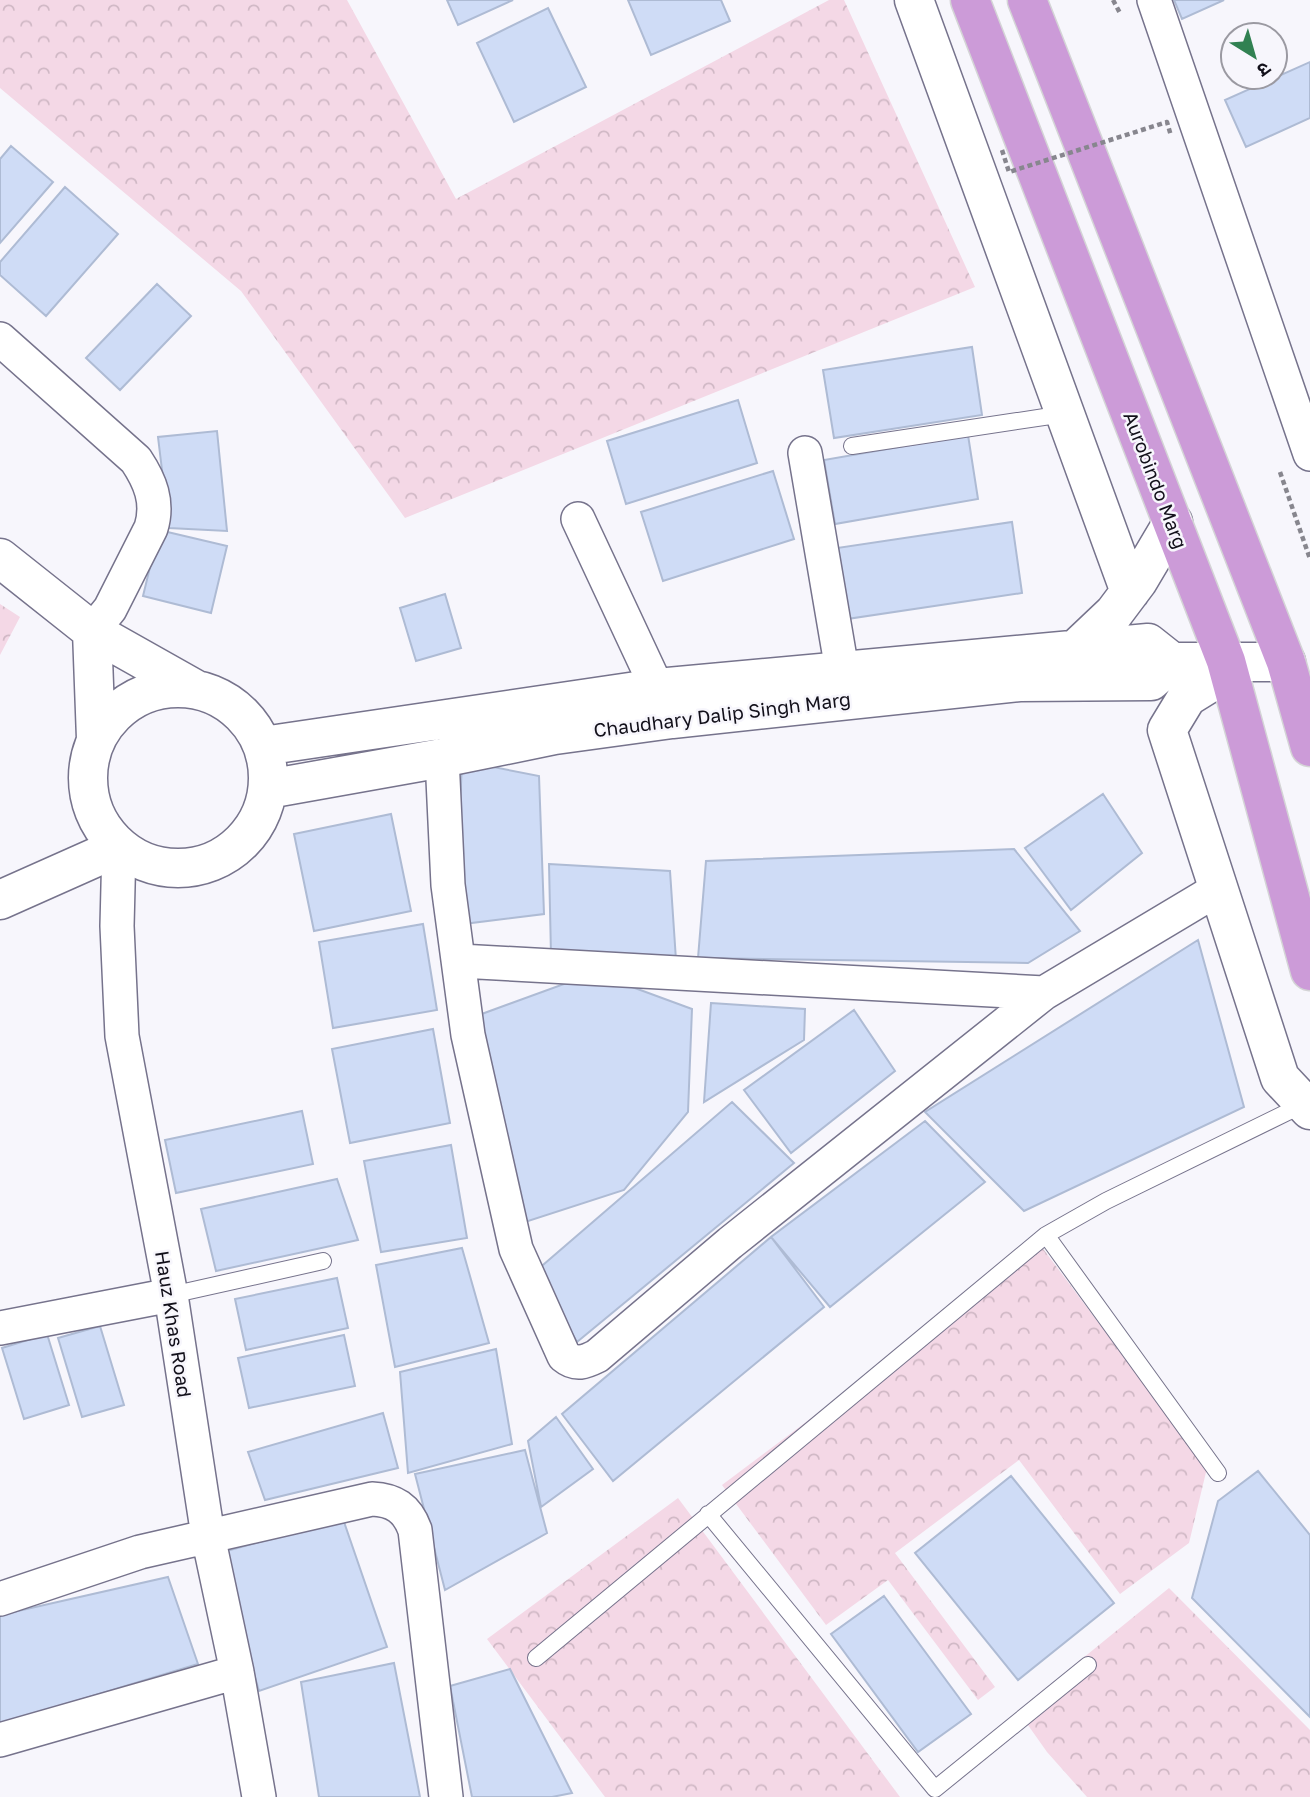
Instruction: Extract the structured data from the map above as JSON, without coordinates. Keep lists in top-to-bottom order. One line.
{"streets":{"highway":["Aurobindo Marg"],"street":["Chaudhary Dalip Singh Marg","Hauz Khas Road"]},"crossings":[["Chaudhary Dalip Singh Marg","Hauz Khas Road"]],"north":"bottom right"}
